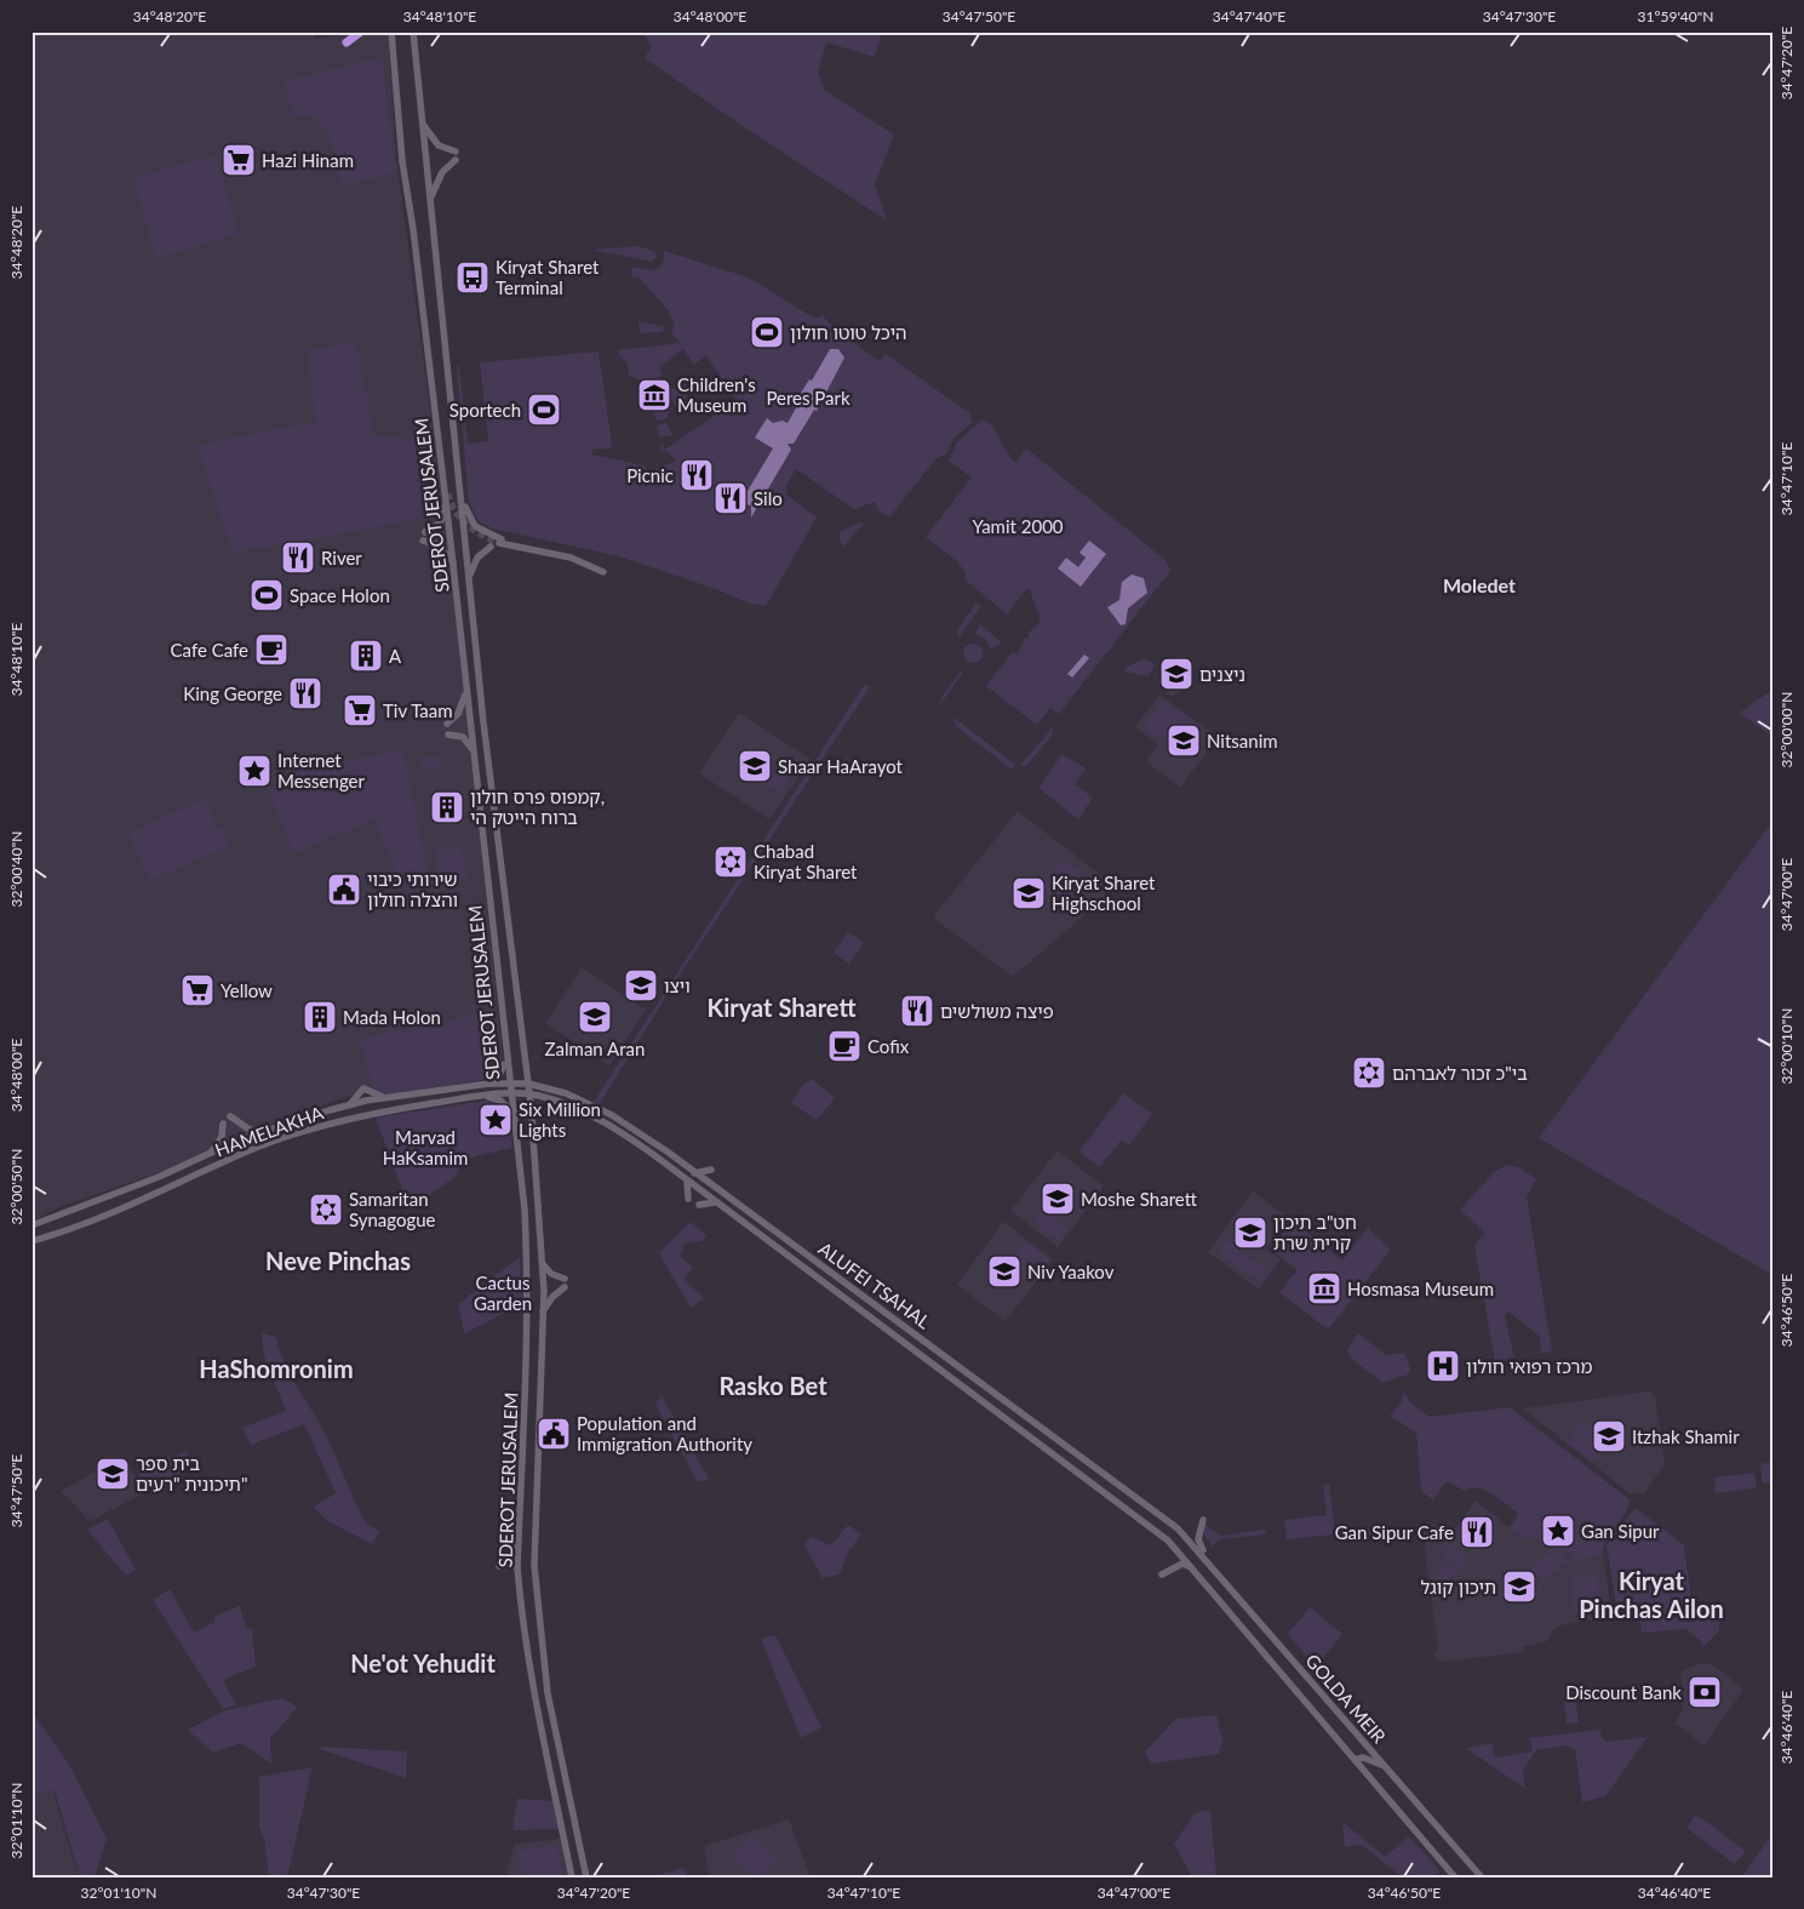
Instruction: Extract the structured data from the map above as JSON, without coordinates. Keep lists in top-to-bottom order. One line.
{"streets":{"main road":["SDEROT JERUSALEM","HAMELAKHA","ALUFEI TSAHAL","GOLDA MEIR"]},"crossings":[["SDEROT JERUSALEM","HAMELAKHA"],["SDEROT JERUSALEM","ALUFEI TSAHAL"],["HAMELAKHA","ALUFEI TSAHAL"],["ALUFEI TSAHAL","GOLDA MEIR"]],"districts":["Moledet","Kiryat Sharett","Neve Pinchas","HaShomronim","Rasko Bet","Kiryat Pinchas Ailon","Ne'ot Yehudit"],"parks":["Peres Park","Yamit 2000","Marvad HaKsamim","Cactus Garden"],"places":{"supermarket":["Hazi Hinam","Tiv Taam","Yellow"],"bus stop":["Kiryat Sharet Terminal"],"sports":["היכל טוטו חולון","Sportech","Space Holon"],"museum":["Children's Museum","Hosmasa Museum"],"restaurant":["Picnic","Silo","River","King George","פיצה משולשים","Gan Sipur Cafe"],"cafe":["Cafe Cafe","Cofix"],"building":["A","קמפוס פרס חולון, ברוח הייטק הי","Mada Holon"],"school or university":["ניצנים","Nitsanim","Shaar HaArayot","Kiryat Sharet Highschool","ויצו","Zalman Aran","Moshe Sharett","חט\"ב תיכון קרית שרת","Niv Yaakov","Itzhak Shamir","בית ספר תיכונית \"רעים\"","תיכון קוגל"],"place":["Internet Messenger","Six Million Lights","Gan Sipur"],"synagogue":["Chabad Kiryat Sharet","בי\"כ זכור לאברהם","Samaritan Synagogue"],"public building":["שירותי כיבוי והצלה חולון","Population and Immigration Authority"],"hospital":["מרכז רפואי חולון"],"bank":["Discount Bank"]},"coordinates":["34°48'20\"E","34°48'10\"E","34°48'00\"E","34°47'50\"E","34°47'40\"E","34°47'30\"E","31°59'40\"N","34°47'20\"E","34°47'10\"E","32°00'00\"N","32°00'40\"N","34°47'00\"E","32°00'10\"N","32°00'50\"N","34°46'50\"E","34°46'40\"E","32°01'10\"N"]}
